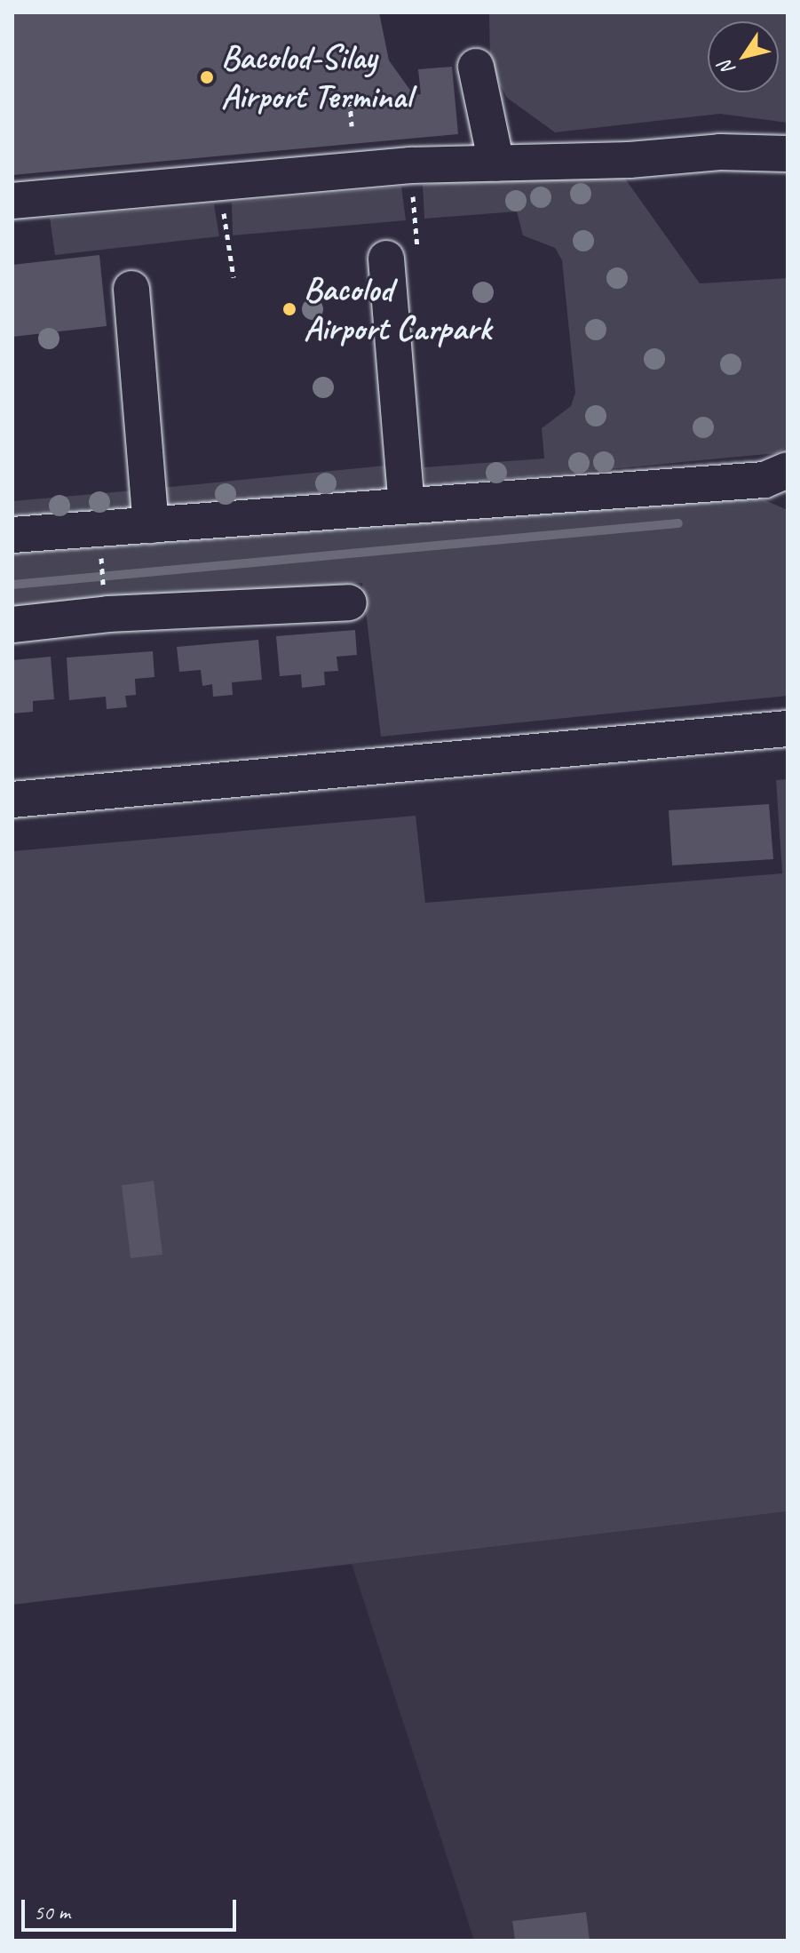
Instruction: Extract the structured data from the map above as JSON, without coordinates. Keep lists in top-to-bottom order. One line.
{"places":["Bacolod-Silay Airport Terminal","Bacolod Airport Carpark"],"scale_bar":"50 m","north":"bottom left"}
